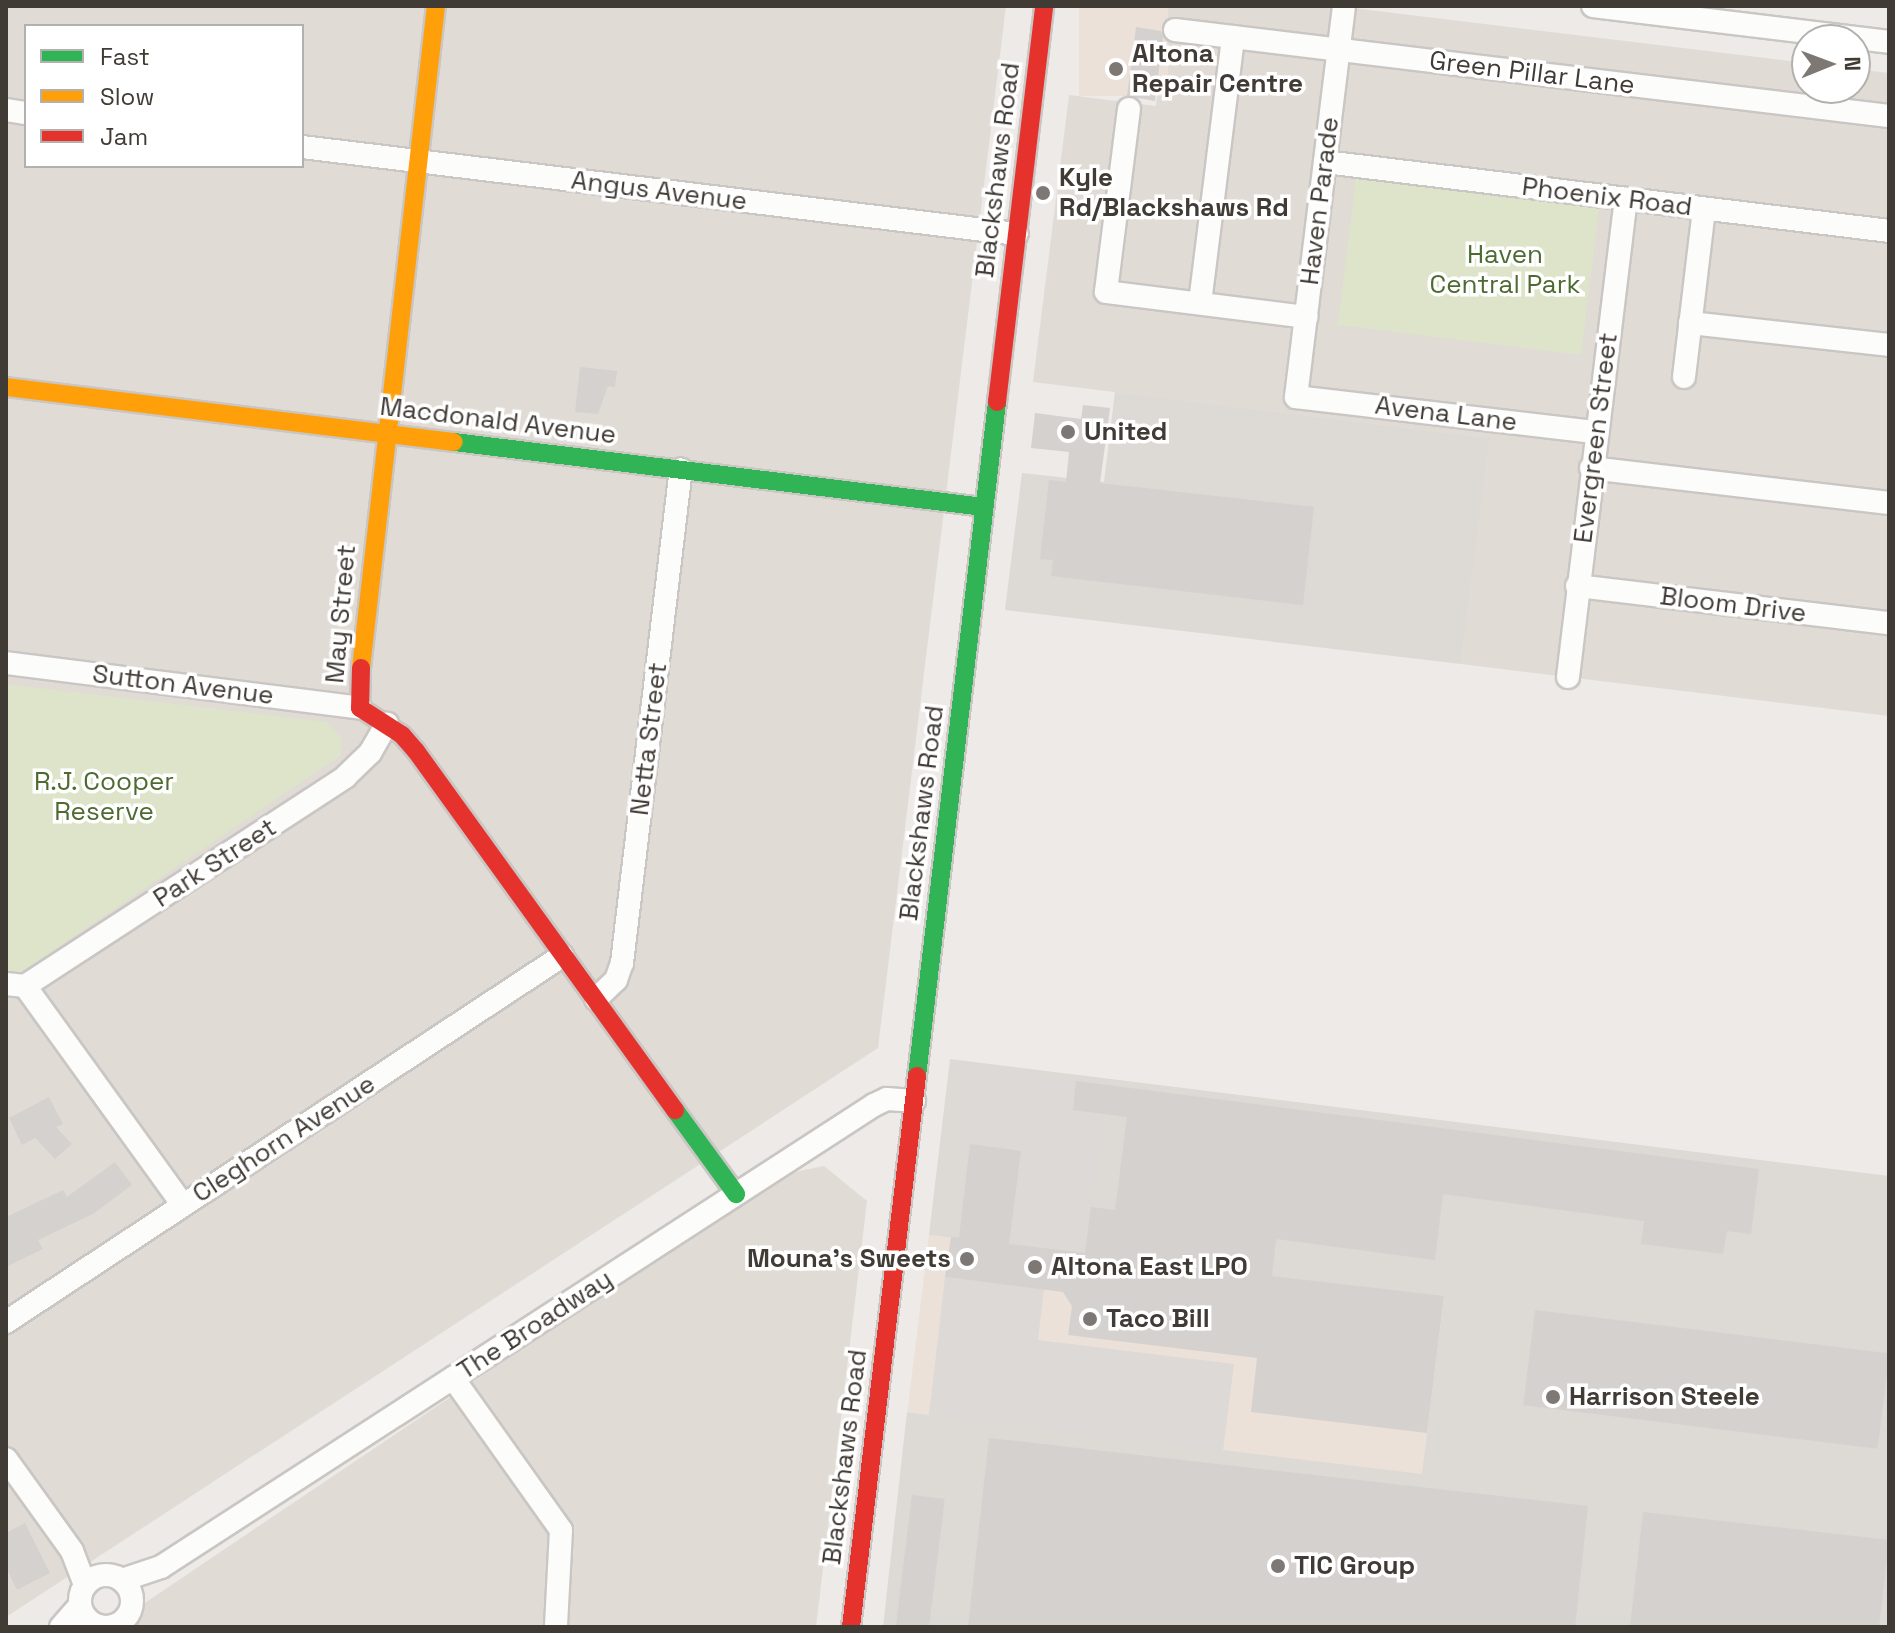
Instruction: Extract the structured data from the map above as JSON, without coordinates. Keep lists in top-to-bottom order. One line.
{"streets":{"street":["Green Pillar Lane","Blackshaws Road","Angus Avenue","Phoenix Road","Haven Parade","Avena Lane","Macdonald Avenue","Evergreen Street","Bloom Drive","May Street","Sutton Avenue","Netta Street","Park Street","Cleghorn Avenue","The Broadway"]},"crossings":[["Green Pillar Lane","Haven Parade"],["Blackshaws Road","Angus Avenue"],["Blackshaws Road","Macdonald Avenue"],["Blackshaws Road","The Broadway"],["Angus Avenue","May Street"],["Phoenix Road","Haven Parade"],["Phoenix Road","Evergreen Street"],["Haven Parade","Avena Lane"],["Avena Lane","Evergreen Street"],["Macdonald Avenue","May Street"],["Macdonald Avenue","Netta Street"],["Evergreen Street","Bloom Drive"],["May Street","Sutton Avenue"],["May Street","Netta Street"],["May Street","Park Street"],["May Street","Cleghorn Avenue"],["May Street","The Broadway"]],"parks":["Haven Central Park","R.J. Cooper Reserve"],"places":["Altona Repair Centre","Kyle Rd/Blackshaws Rd","United","Mouna’s Sweets","Altona East LPO","Taco Bill","Harrison Steele","TIC Group"],"legend":["Fast","Slow","Jam"],"north":"right"}
